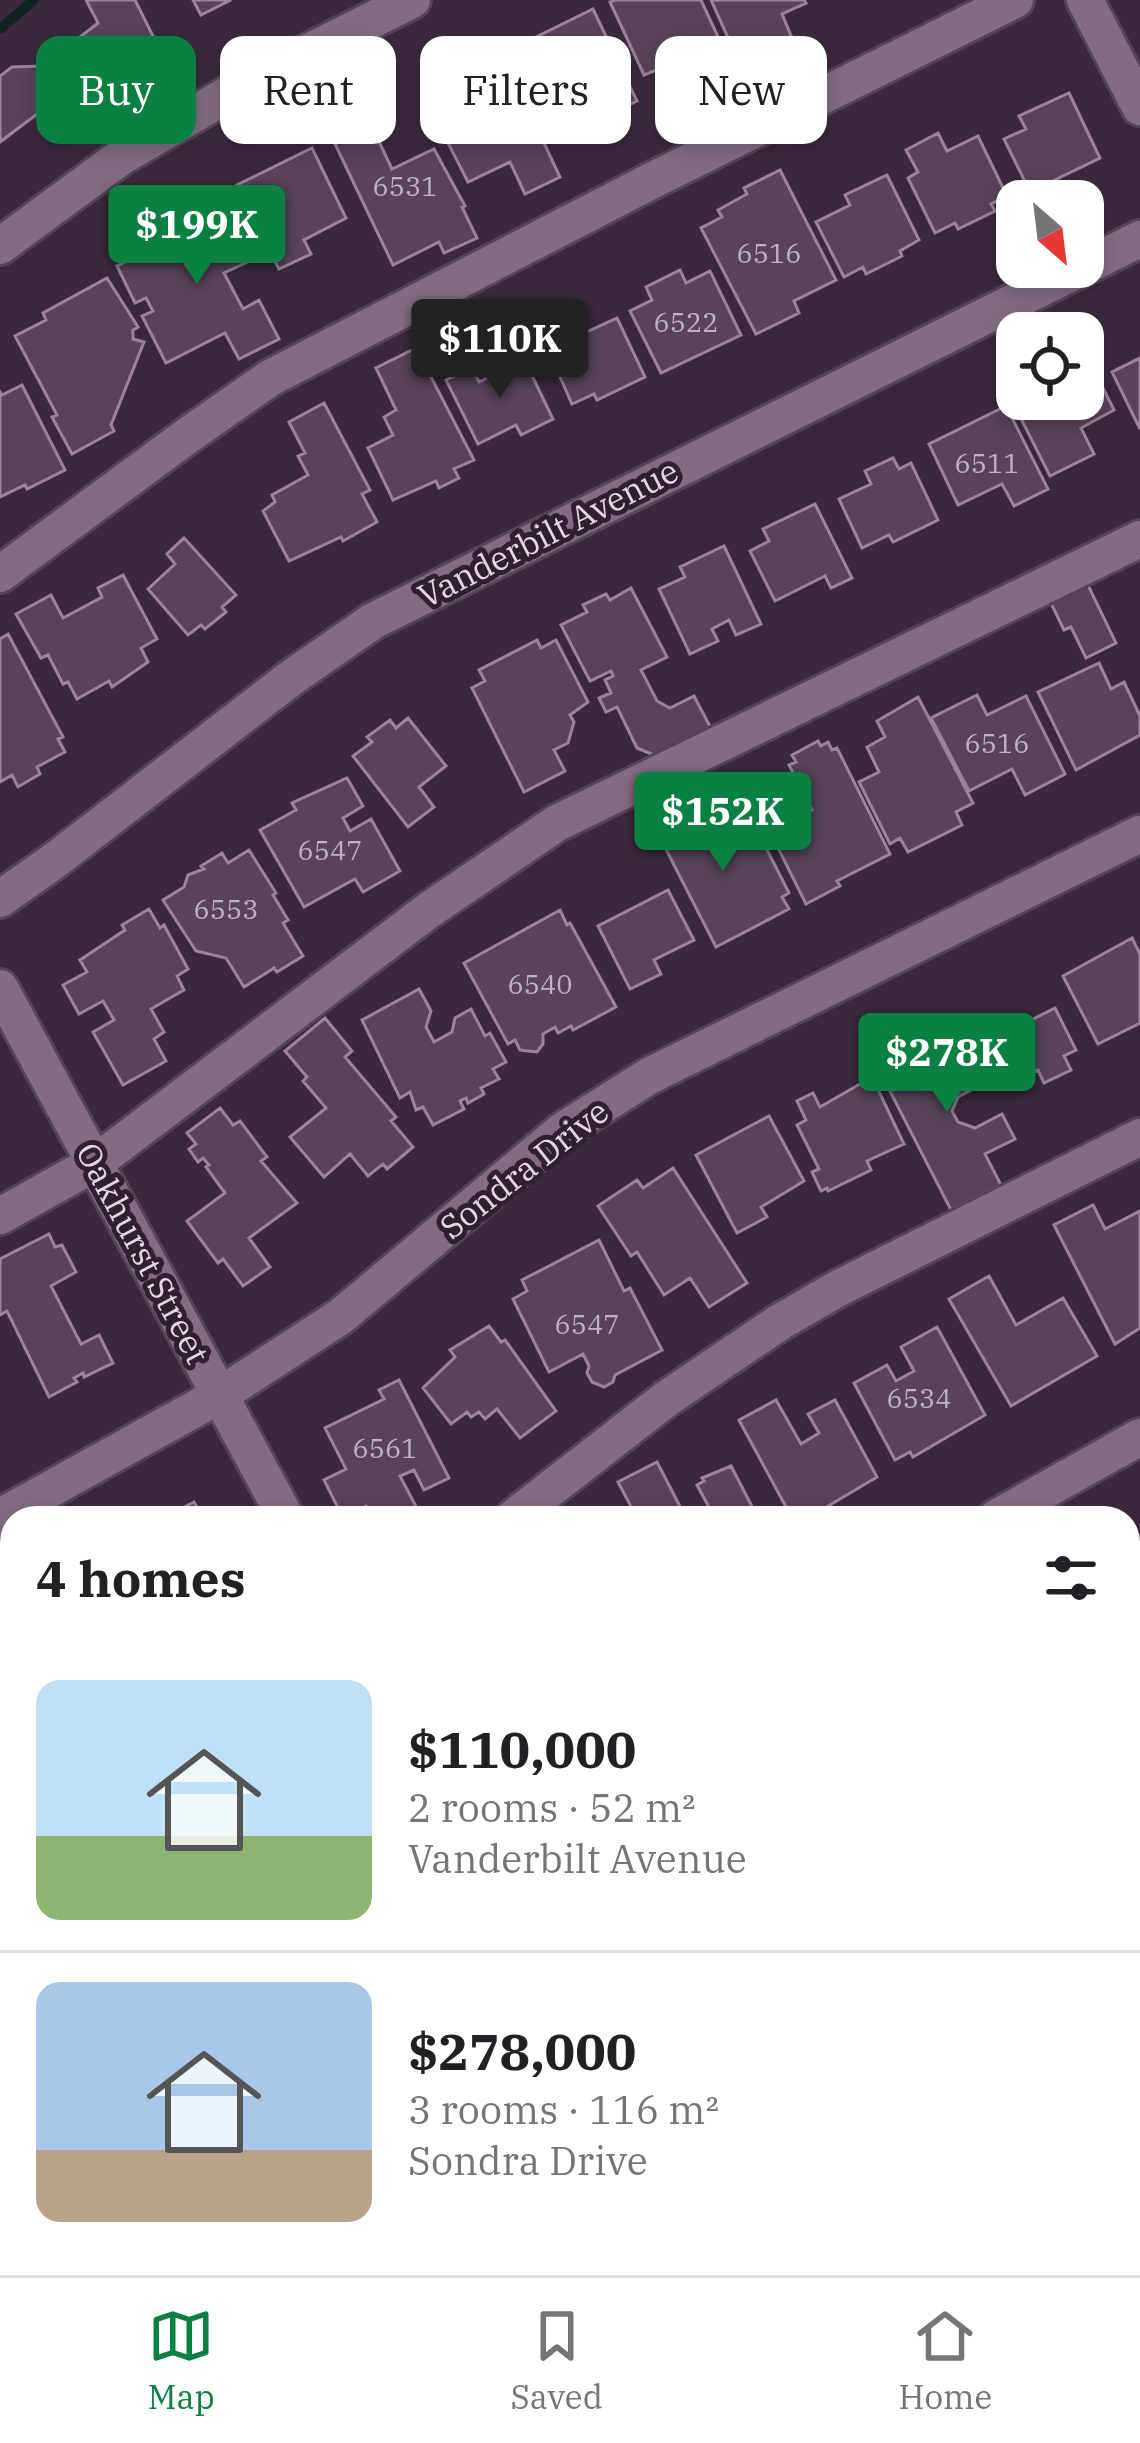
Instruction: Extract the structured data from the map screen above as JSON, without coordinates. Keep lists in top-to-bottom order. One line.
{"streets":{"street":["Vanderbilt Avenue","Sondra Drive","Oakhurst Street"]},"crossings":[["Sondra Drive","Oakhurst Street"]],"house_numbers":["6531","6516","6522","6511","6516","6547","6553","6540","6547","6534","6561"],"north":"bottom right","page":{"chip":["Buy","Rent","Filters","New"],"price":["$199K","$110K","$152K","$278K"],"heading":"4 homes","list":[{"name":"$110,000","note":"2 rooms · 52 m² · Vanderbilt Avenue"},{"name":"$278,000","note":"3 rooms · 116 m² · Sondra Drive"}],"tabs":["Map","Saved","Home"]}}
